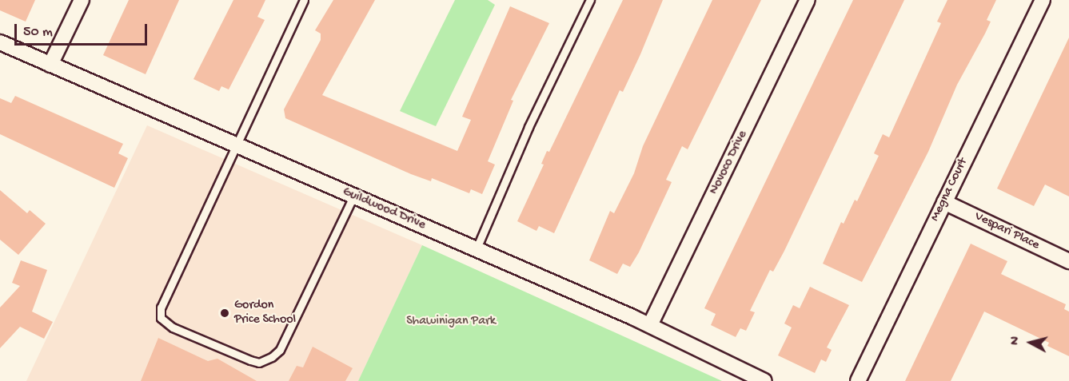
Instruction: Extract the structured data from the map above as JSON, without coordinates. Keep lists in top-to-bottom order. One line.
{"streets":{"street":["Novoco Drive","Megna Court","Guildwood Drive","Vespari Place"]},"crossings":[["Novoco Drive","Guildwood Drive"],["Megna Court","Vespari Place"]],"parks":["Shawinigan Park"],"places":["Gordon Price School"],"scale_bar":"50 m","north":"left"}
